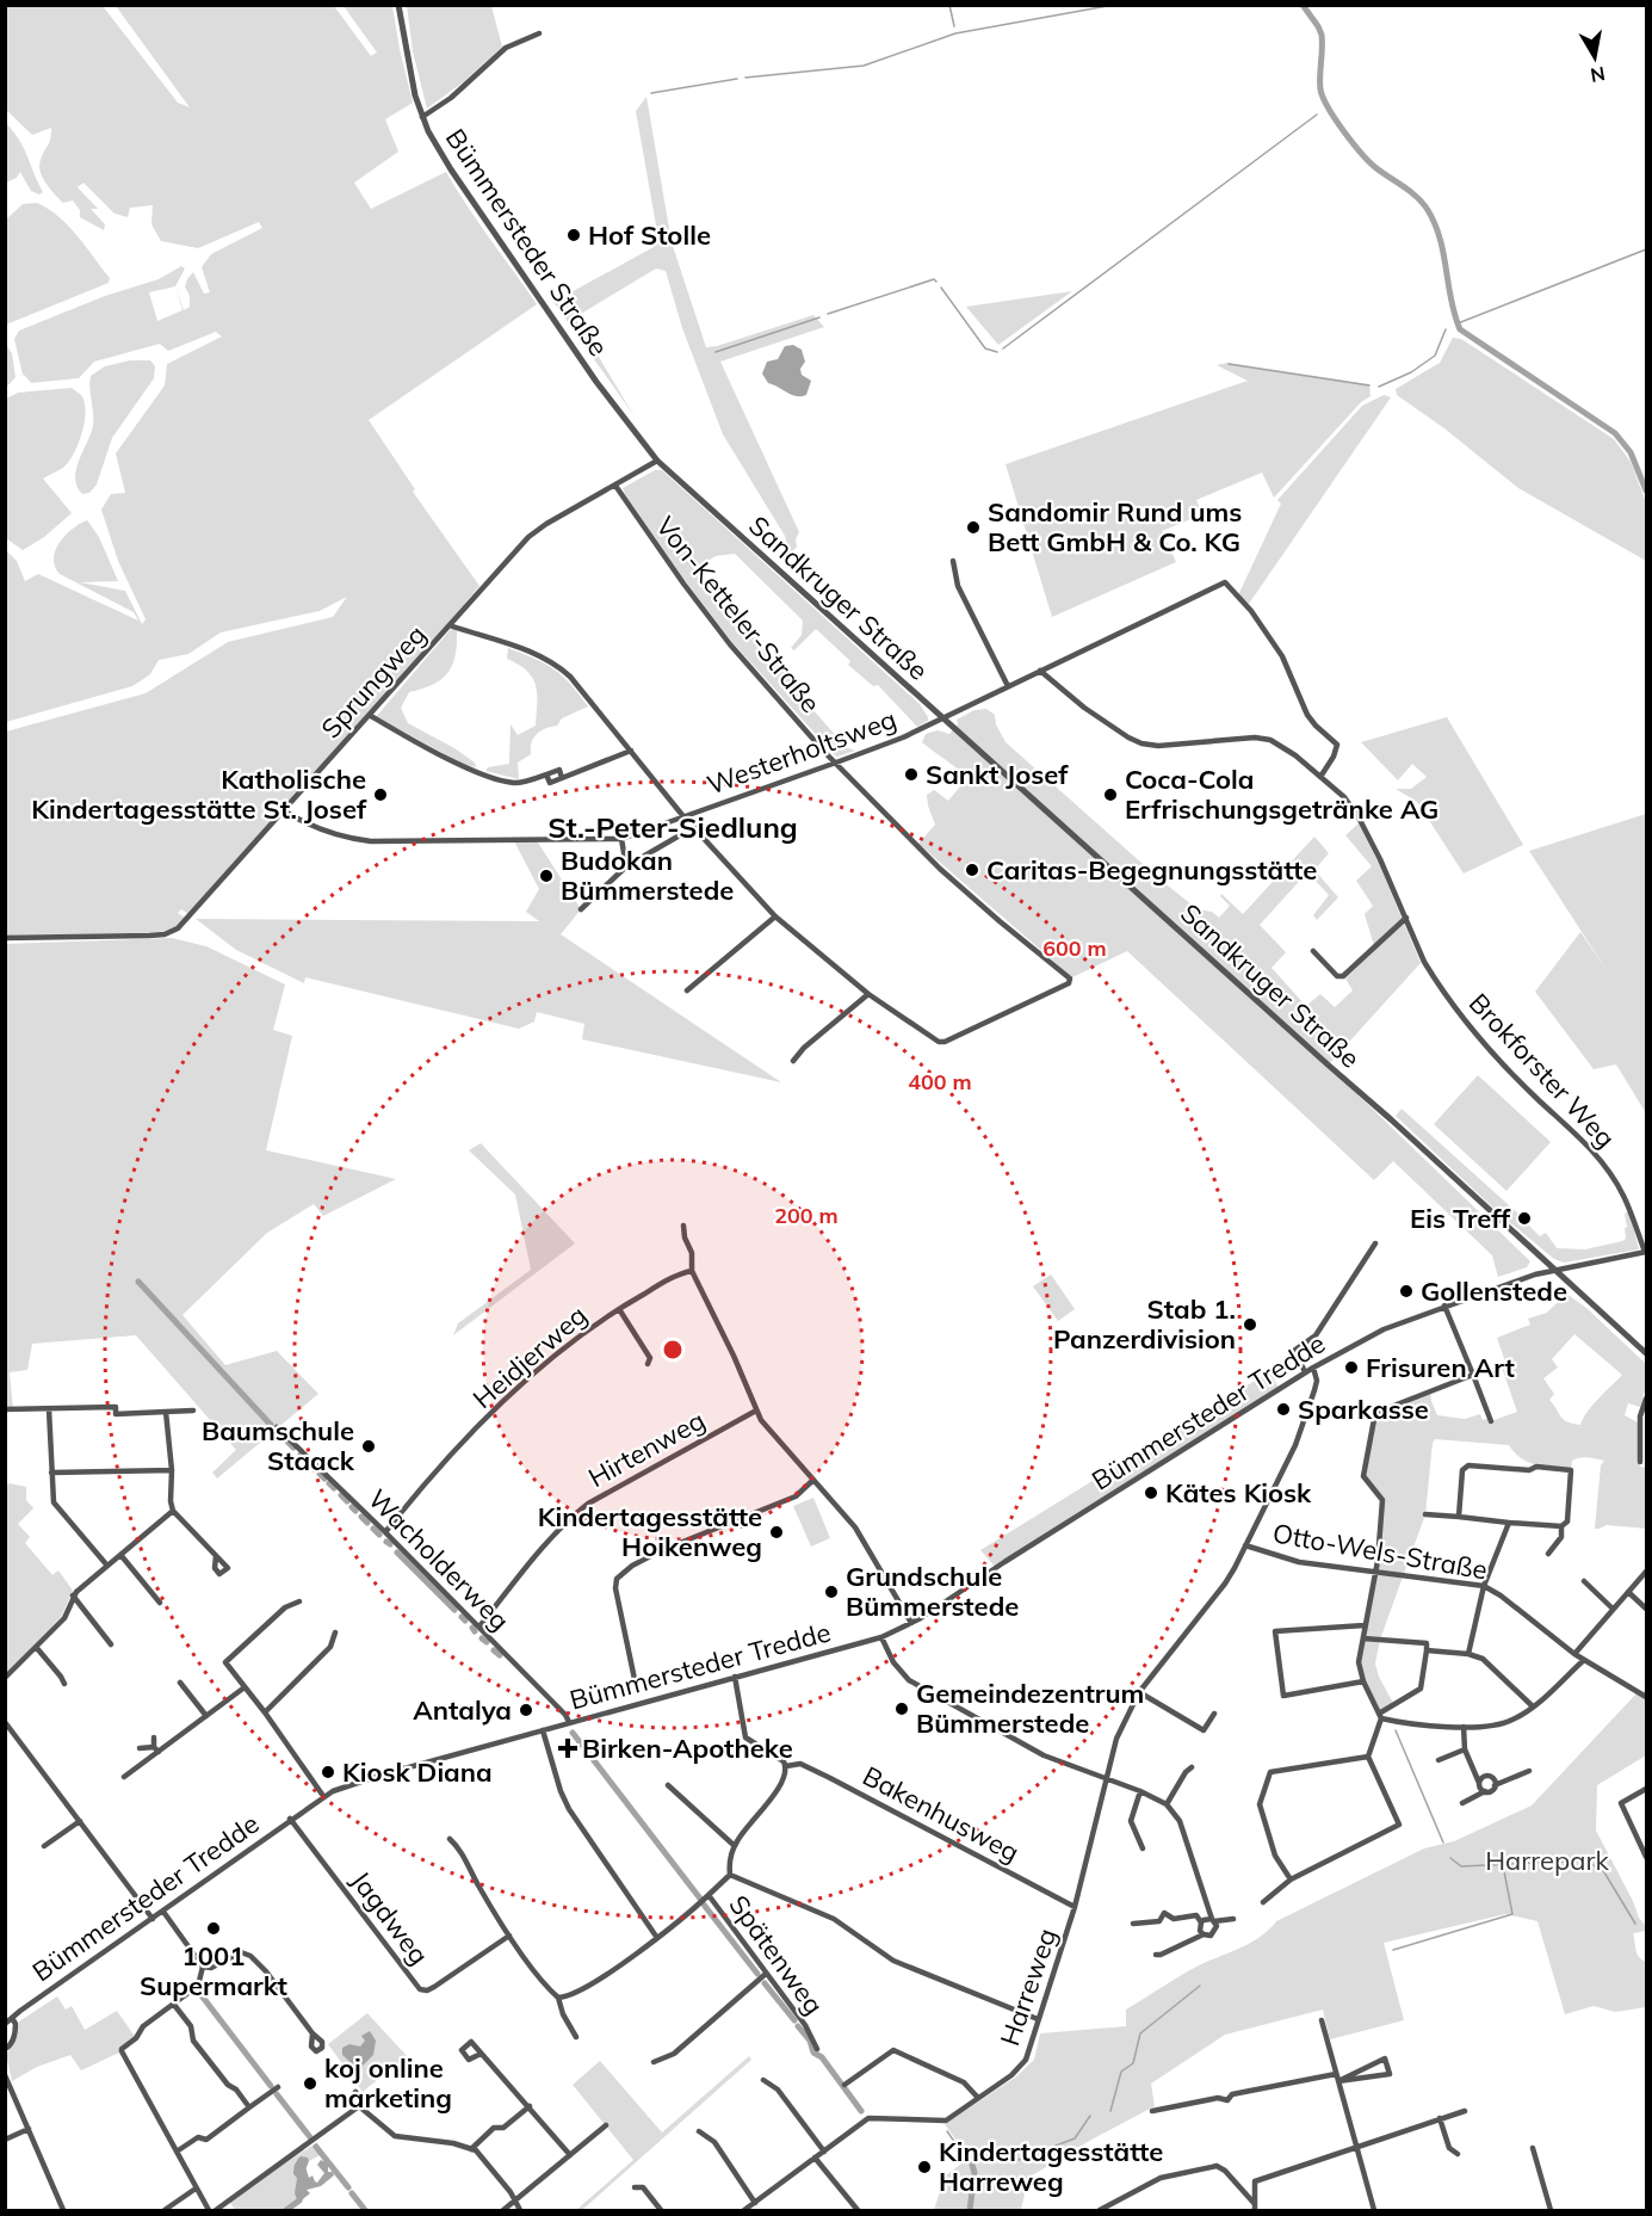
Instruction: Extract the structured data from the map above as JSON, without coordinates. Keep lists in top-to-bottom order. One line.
{"streets":{"street":["Bümmersteder Straße","Sandkruger Straße","Von-Ketteler-Straße","Sprungweg","Westerholtsweg","Brokforster Weg","Heidjerweg","Bümmersteder Tredde","Hirtenweg","Otto-Wels-Straße","Wacholderweg","Bakenhusweg","Jagdweg","Spätenweg","Harreweg"]},"crossings":[["Bümmersteder Straße","Sandkruger Straße"],["Sandkruger Straße","Sprungweg"],["Sandkruger Straße","Westerholtsweg"],["Sandkruger Straße","Bümmersteder Tredde"],["Von-Ketteler-Straße","Sprungweg"],["Von-Ketteler-Straße","Westerholtsweg"],["Sprungweg","Westerholtsweg"],["Westerholtsweg","Brokforster Weg"],["Brokforster Weg","Bümmersteder Tredde"],["Heidjerweg","Wacholderweg"],["Bümmersteder Tredde","Wacholderweg"],["Bümmersteder Tredde","Jagdweg"],["Bümmersteder Tredde","Harreweg"],["Hirtenweg","Wacholderweg"],["Otto-Wels-Straße","Harreweg"],["Bakenhusweg","Spätenweg"],["Bakenhusweg","Harreweg"]],"districts":["St.-Peter-Siedlung"],"parks":["Harrepark"],"places":{"other":["Hof Stolle","Sandomir Rund ums Bett GmbH & Co. KG","Sankt Josef","Katholische Kindertagesstätte St. Josef","Coca-Cola Erfrischungsgetränke AG","Caritas-Begegnungsstätte","Budokan Bümmerstede","Eis Treff","Gollenstede","Stab 1. Panzerdivision","Frisuren Art","Sparkasse","Baumschule Staack","Kätes Kiosk","Kindertagesstätte Hoikenweg","Grundschule Bümmerstede","Gemeindezentrum Bümmerstede","Antalya","Kiosk Diana","1001 Supermarkt","koj online marketing","Kindertagesstätte Harreweg"],"health":["Birken-Apotheke"]},"north":"bottom","rings":["600 m","400 m","200 m"]}
